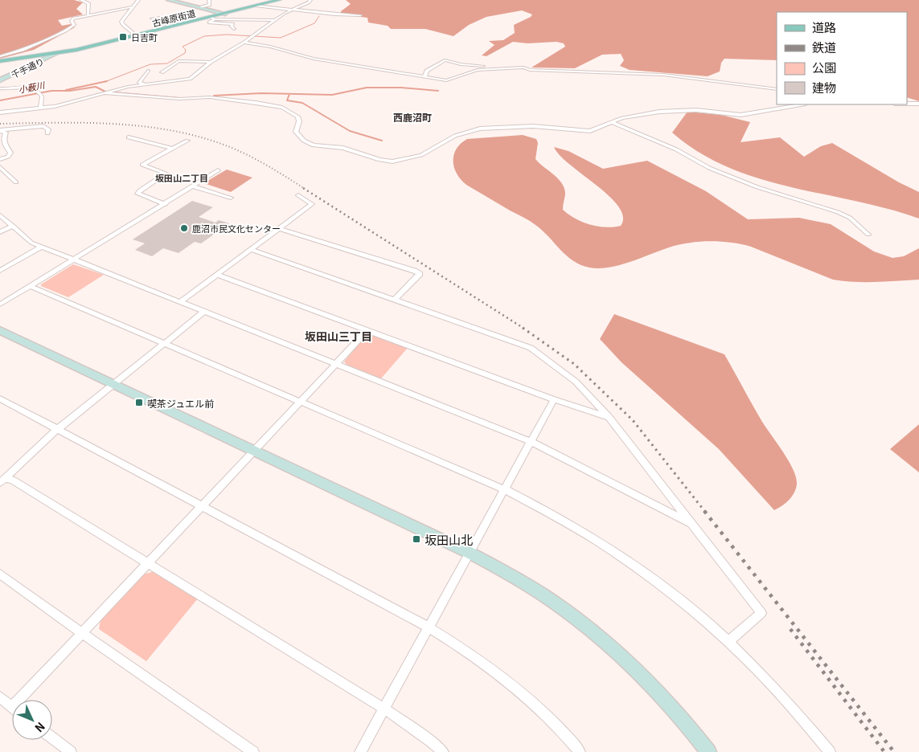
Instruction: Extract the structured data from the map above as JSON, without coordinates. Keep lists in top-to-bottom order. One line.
{"streets":{"main road":["古峰原街道"],"street":["千手通り"]},"crossings":[["古峰原街道","千手通り"]],"districts":["西鹿沼町","坂田山二丁目","坂田山三丁目"],"water":["小薮川"],"places":{"transit":["日吉町","喫茶ジュエル前","坂田山北"],"other":["鹿沼市民文化センター"]},"legend":["道路","鉄道","公園","建物"],"north":"bottom right"}
